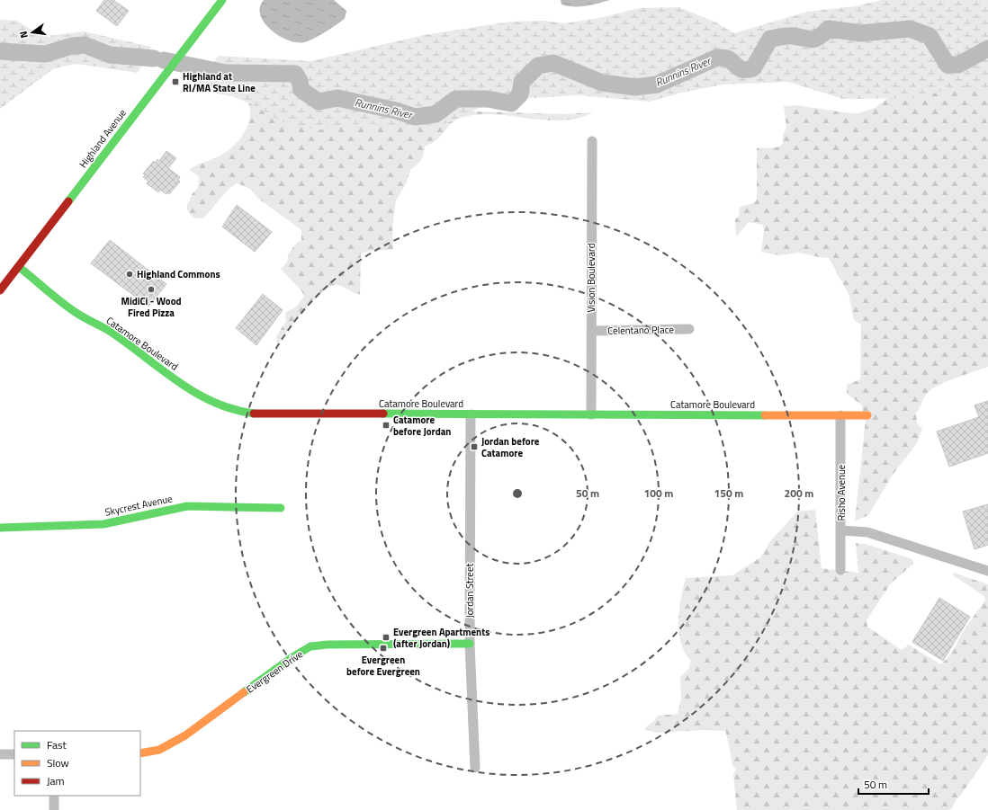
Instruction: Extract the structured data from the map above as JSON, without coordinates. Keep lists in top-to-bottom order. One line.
{"streets":{"street":["Highland Avenue","Vision Boulevard","Celentano Place","Catamore Boulevard","Risho Avenue","Skycrest Avenue","Jordan Street","Evergreen Drive"]},"crossings":[["Highland Avenue","Catamore Boulevard"],["Vision Boulevard","Celentano Place"],["Vision Boulevard","Catamore Boulevard"],["Catamore Boulevard","Risho Avenue"],["Catamore Boulevard","Jordan Street"],["Jordan Street","Evergreen Drive"]],"water":["Runnins River"],"places":{"transit":["Highland at RI/MA State Line","Catamore before Jordan","Jordan before Catamore","Evergreen Apartments (after Jordan)","Evergreen before Evergreen"],"other":["Highland Commons","MidiCi - Wood Fired Pizza"]},"legend":["Fast","Slow","Jam"],"scale_bar":"50 m","north":"left","rings":["50 m","100 m","150 m","200 m"]}
